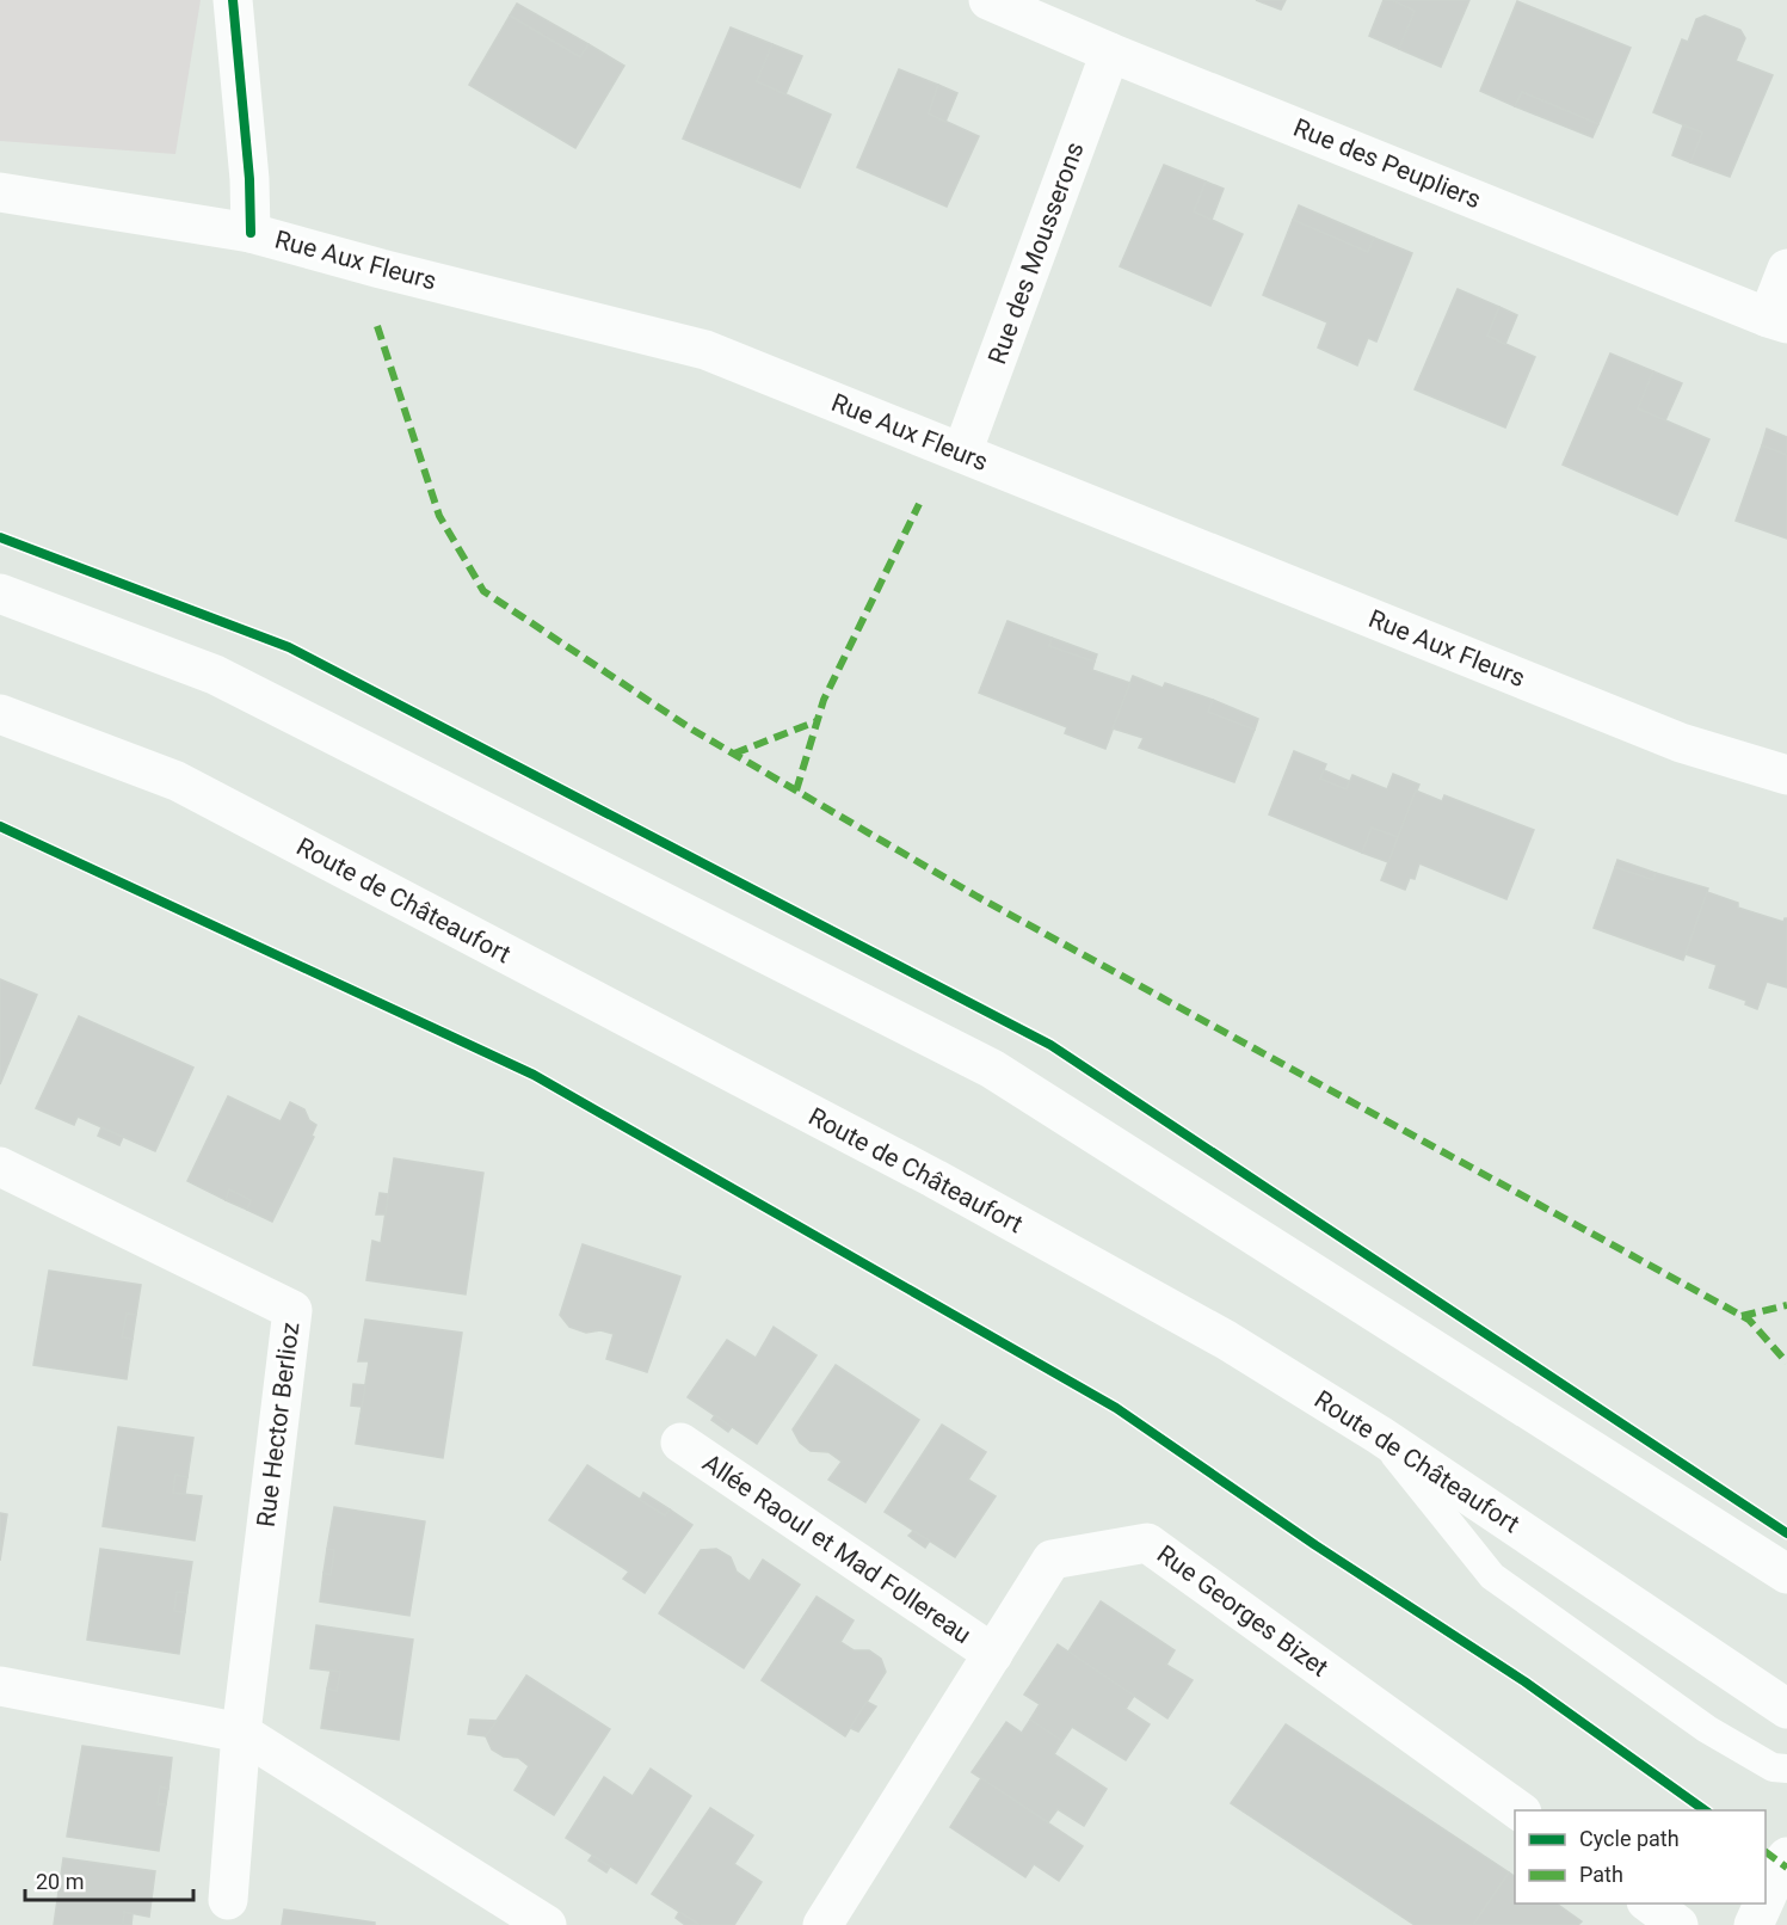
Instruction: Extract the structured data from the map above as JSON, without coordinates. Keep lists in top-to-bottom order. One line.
{"streets":{"street":["Rue des Peupliers","Rue des Mousserons","Rue Aux Fleurs","Route de Châteaufort","Rue Hector Berlioz","Allée Raoul et Mad Follereau","Rue Georges Bizet"]},"crossings":[["Rue des Peupliers","Rue des Mousserons"],["Rue des Mousserons","Rue Aux Fleurs"],["Allée Raoul et Mad Follereau","Rue Georges Bizet"]],"legend":["Cycle path","Path"],"scale_bar":"20 m"}
